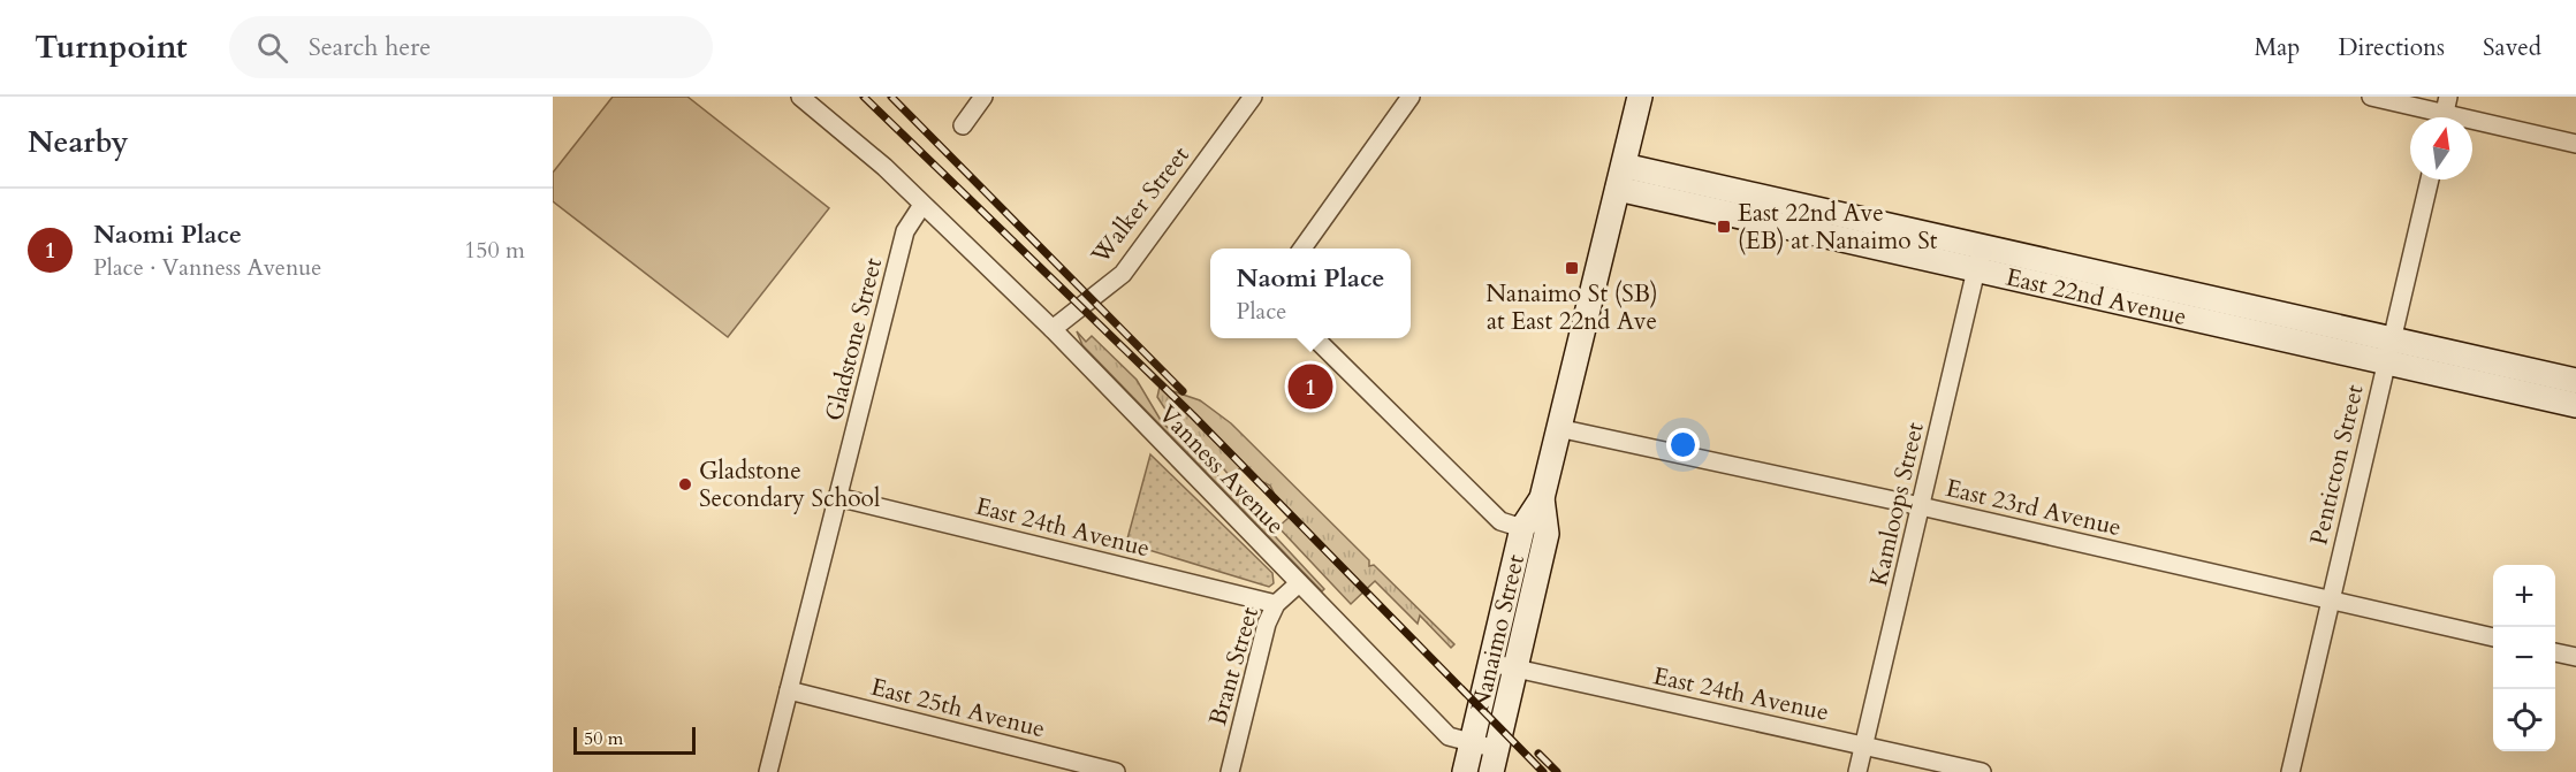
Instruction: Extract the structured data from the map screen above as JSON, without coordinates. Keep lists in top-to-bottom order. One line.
{"streets":{"street":["Walker Street","East 22nd Avenue","Gladstone Street","Penticton Street","Vanness Avenue","Kamloops Street","East 23rd Avenue","East 24th Avenue","Nanaimo Street","Brant Street","East 25th Avenue"]},"crossings":[["Walker Street","Vanness Avenue"],["East 22nd Avenue","Penticton Street"],["East 22nd Avenue","Kamloops Street"],["East 22nd Avenue","Nanaimo Street"],["Gladstone Street","Vanness Avenue"],["Gladstone Street","East 24th Avenue"],["Gladstone Street","East 25th Avenue"],["Penticton Street","East 23rd Avenue"],["Vanness Avenue","Nanaimo Street"],["Vanness Avenue","Brant Street"],["Kamloops Street","East 23rd Avenue"],["Kamloops Street","East 24th Avenue"],["East 23rd Avenue","Nanaimo Street"],["East 24th Avenue","Nanaimo Street"],["East 24th Avenue","Brant Street"]],"places":{"transit":["East 22nd Ave (EB) at Nanaimo St","Nanaimo St (SB) at East 22nd Ave"],"other":["Gladstone Secondary School"]},"scale_bar":"50 m","north":"top","page":{"header":"Turnpoint","search":"Search here","nav":["Map","Directions","Saved"],"heading":"Nearby","list":[{"mark":"1","name":"Naomi Place","note":"Place · Vanness Avenue","value":"150 m"}],"popup":["Naomi Place","Place"],"pins":"1","map_buttons":["+","−"],"scale":"50 m"}}
